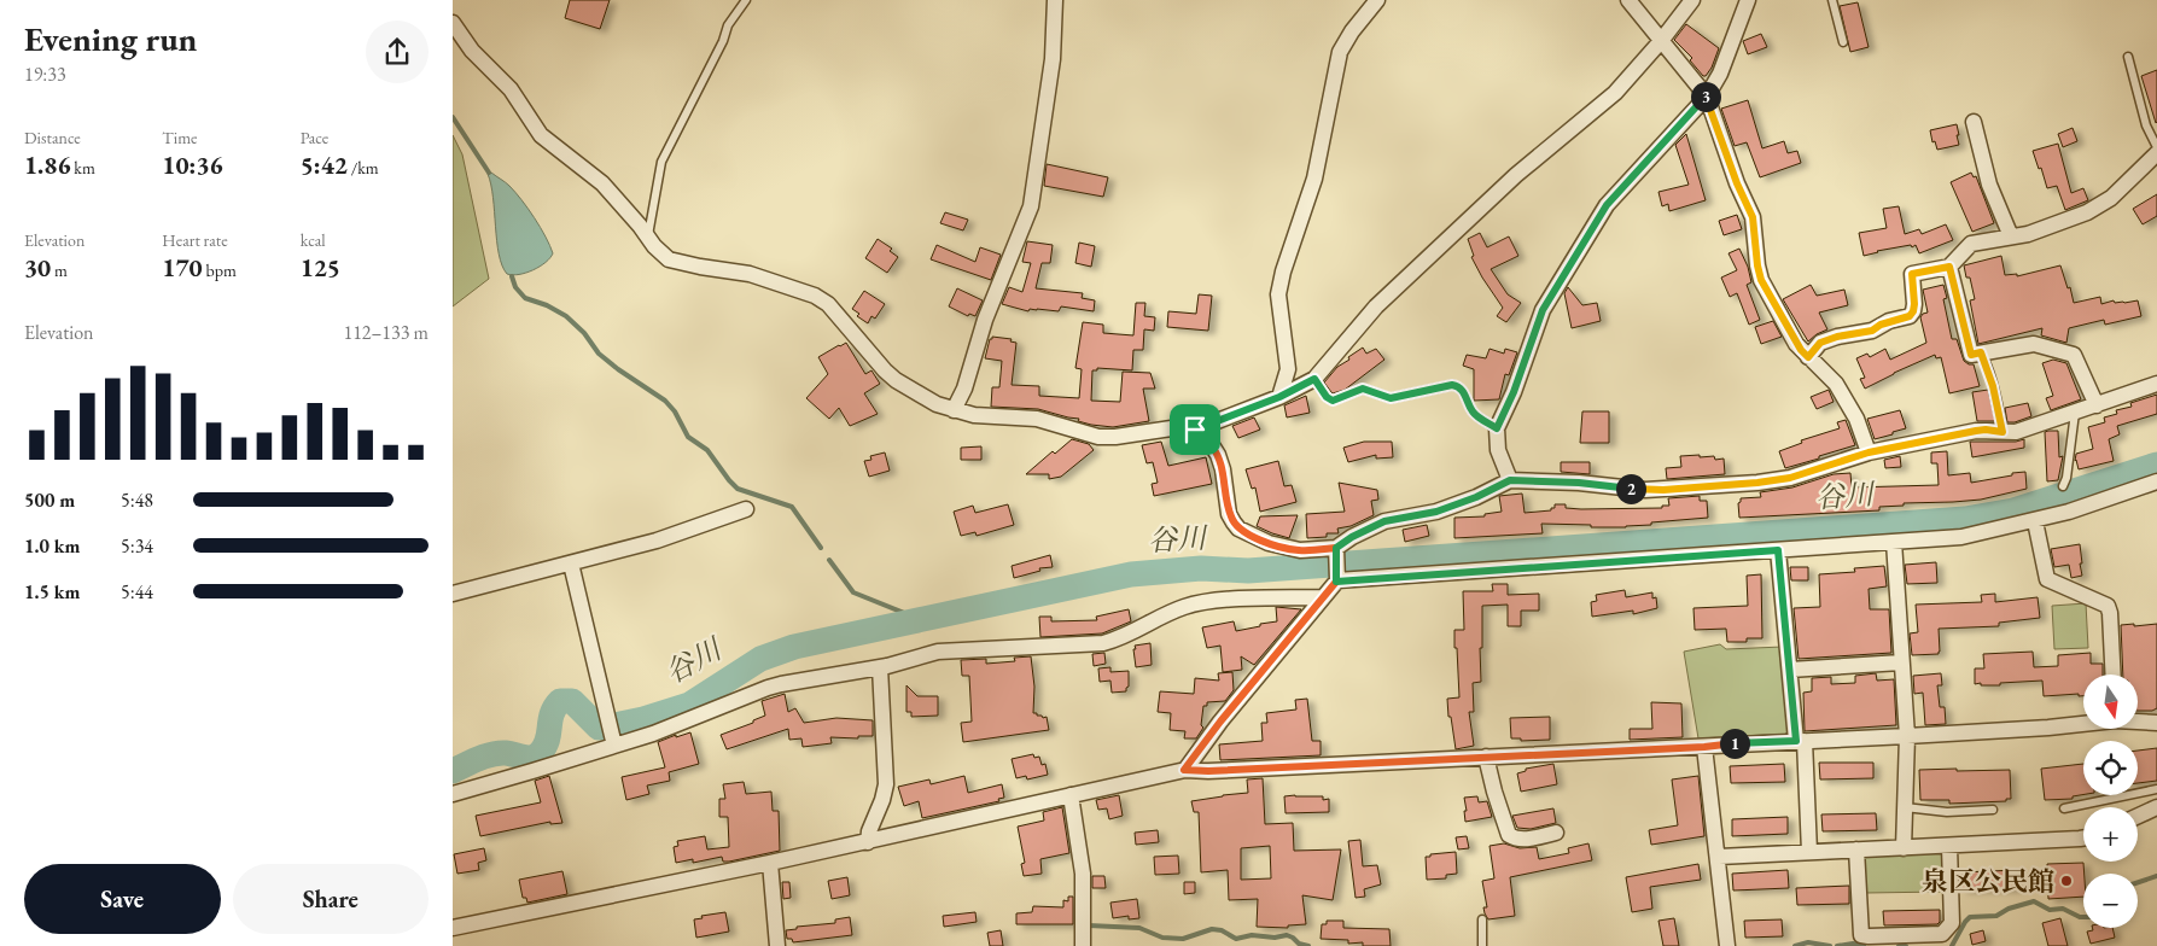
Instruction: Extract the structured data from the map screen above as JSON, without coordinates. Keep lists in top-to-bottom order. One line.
{"water":["谷川"],"places":["泉区公民館"],"north":"bottom","page":{"heading":["Evening run","19:33"],"pins":["3","2","1"],"stats":[["Distance","1.86 km"],["Time","10:36"],["Pace","5:42 /km"],["Elevation","30 m"],["Heart rate","170 bpm"],["kcal","125"]],"chart":["Elevation","112–133 m"],"list":[{"name":"500 m","note":"5:48"},{"name":"1.0 km","note":"5:34"},{"name":"1.5 km","note":"5:44"}],"map_buttons":["+","−"],"buttons":["Save","Share"]}}
